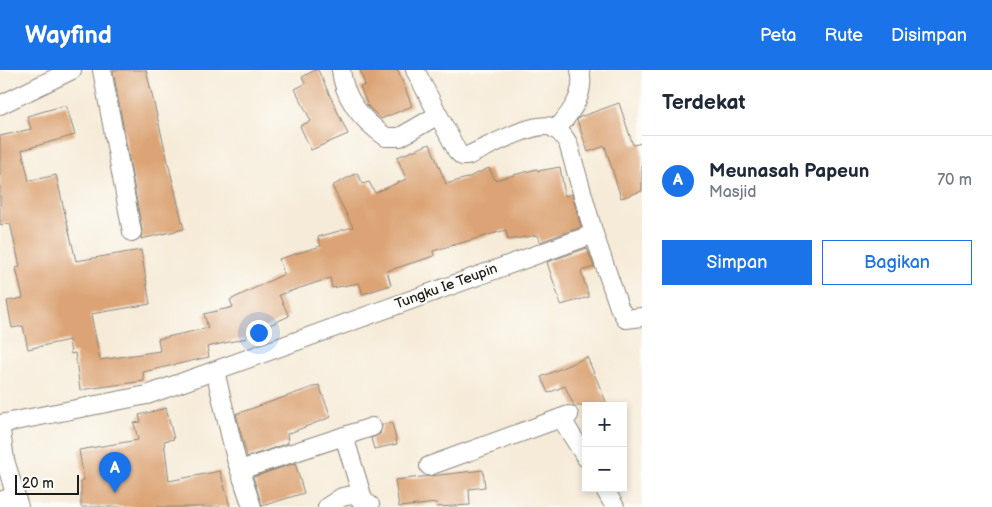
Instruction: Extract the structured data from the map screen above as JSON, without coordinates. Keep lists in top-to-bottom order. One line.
{"streets":{"street":["Tungku Ie Teupin"]},"scale_bar":"20 m","page":{"header":"Wayfind","nav":["Peta","Rute","Disimpan"],"heading":"Terdekat","list":[{"mark":"A","name":"Meunasah Papeun","note":"Masjid","value":"70 m"}],"buttons":["Simpan","Bagikan"],"map_buttons":["+","−"],"pins":"A","scale":"20 m"}}
